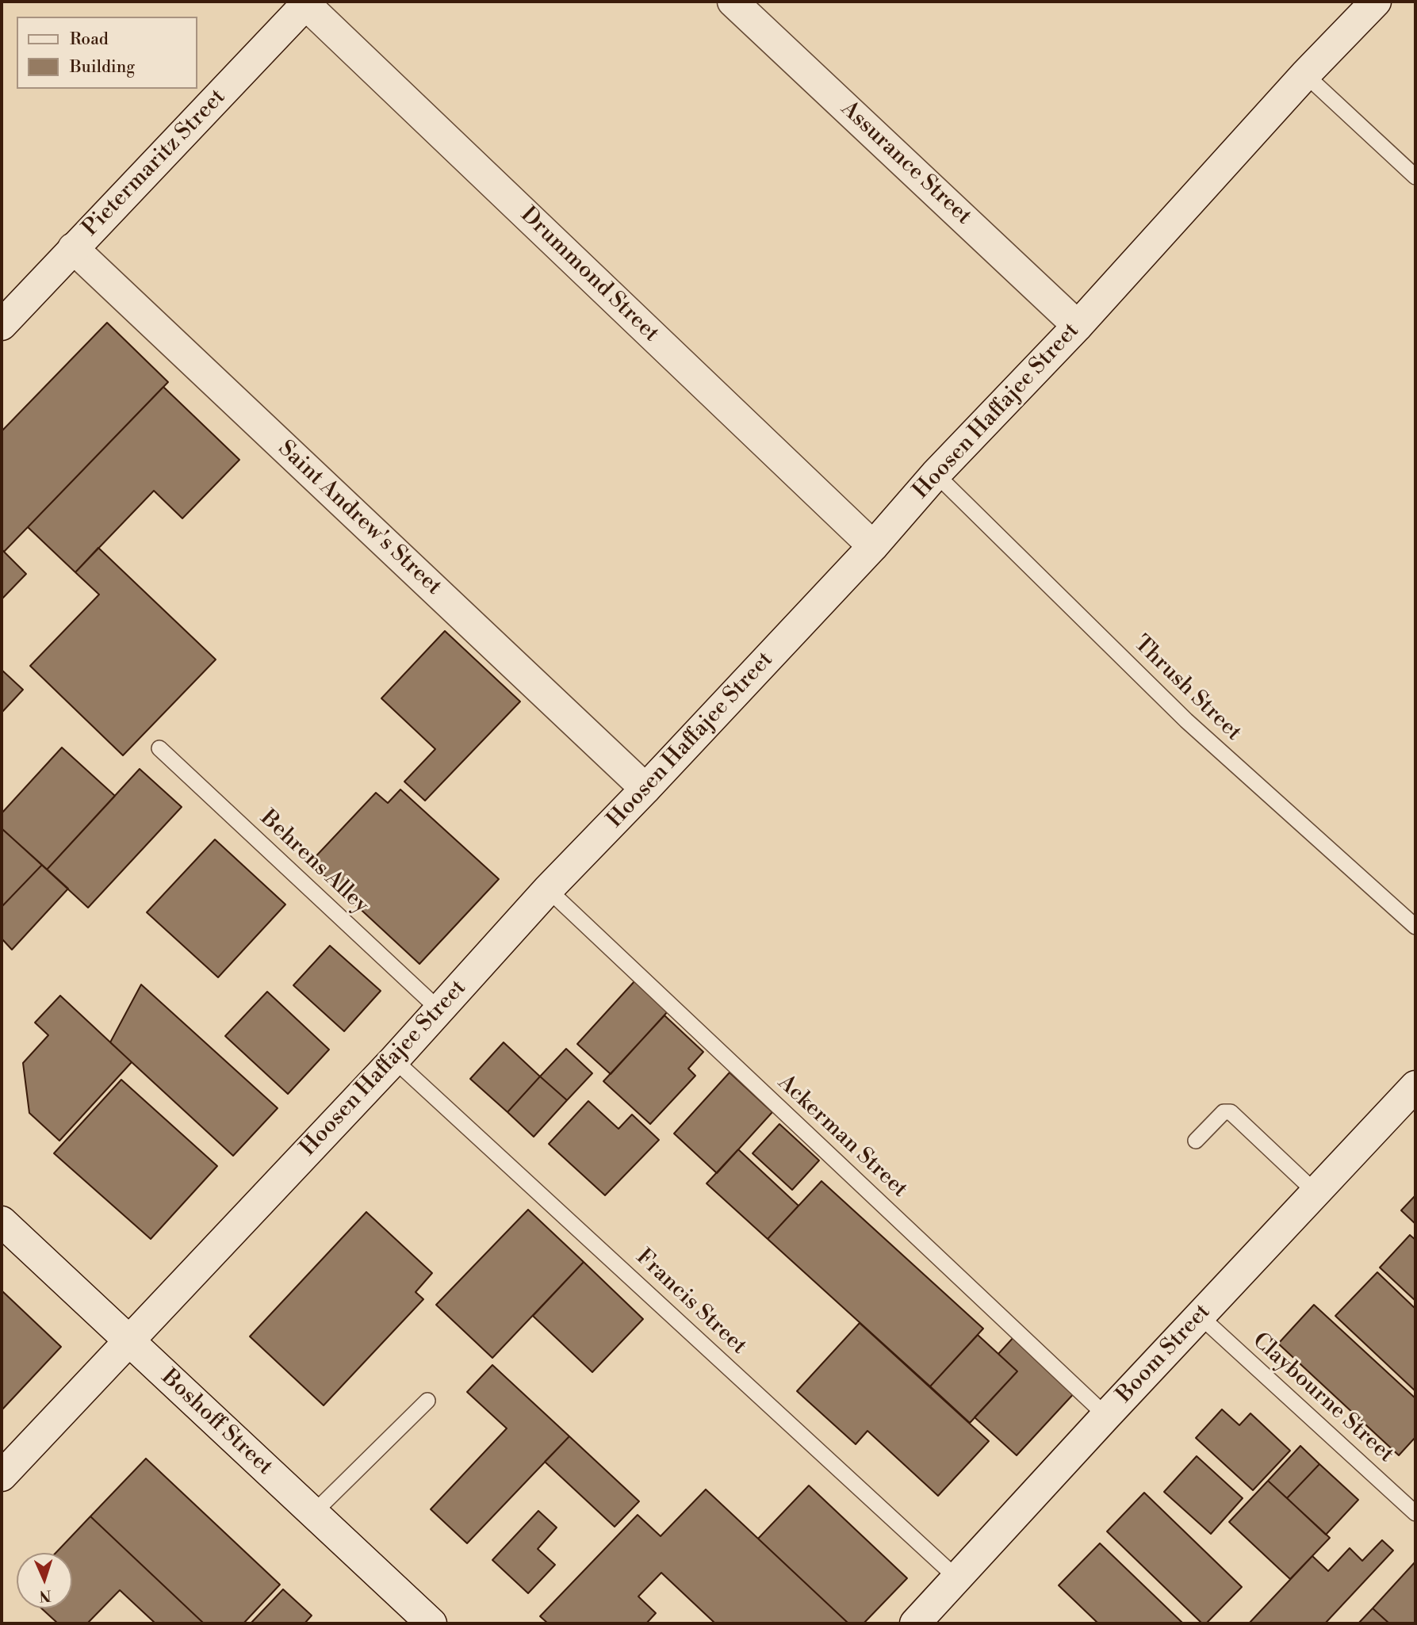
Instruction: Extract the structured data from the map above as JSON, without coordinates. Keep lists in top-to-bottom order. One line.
{"streets":{"street":["Pietermaritz Street","Assurance Street","Drummond Street","Hoosen Haffajee Street","Saint Andrew's Street","Boom Street","Boshoff Street"],"lane":["Thrush Street","Behrens Alley","Ackerman Street","Francis Street","Claybourne Street"]},"crossings":[["Pietermaritz Street","Drummond Street"],["Pietermaritz Street","Saint Andrew's Street"],["Assurance Street","Hoosen Haffajee Street"],["Drummond Street","Hoosen Haffajee Street"],["Hoosen Haffajee Street","Saint Andrew's Street"],["Hoosen Haffajee Street","Thrush Street"],["Hoosen Haffajee Street","Behrens Alley"],["Hoosen Haffajee Street","Ackerman Street"],["Hoosen Haffajee Street","Francis Street"],["Hoosen Haffajee Street","Boshoff Street"],["Ackerman Street","Boom Street"],["Francis Street","Boom Street"],["Boom Street","Claybourne Street"]],"legend":["Road","Building"],"north":"bottom"}
